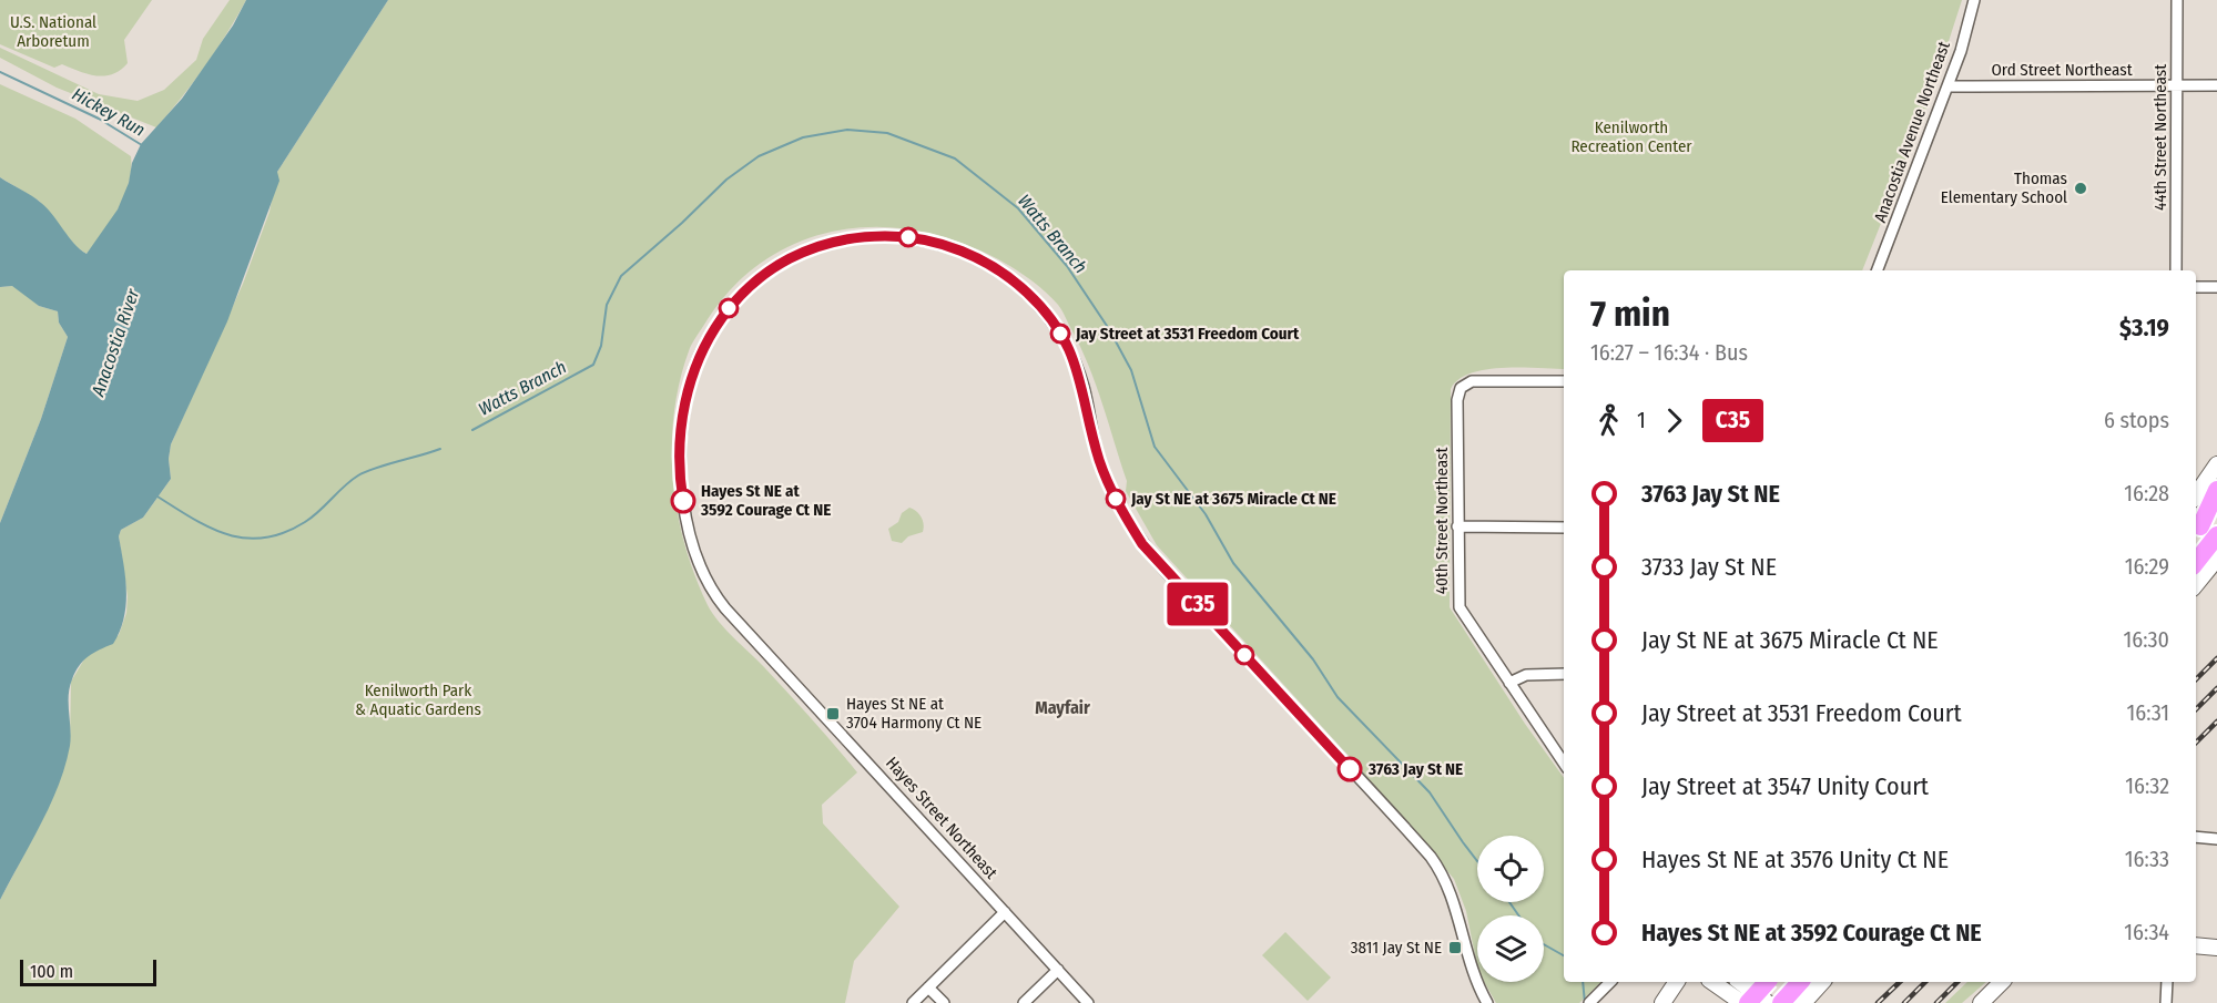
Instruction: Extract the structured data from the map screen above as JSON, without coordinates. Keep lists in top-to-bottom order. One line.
{"streets":{"street":["Ord Street Northeast","Anacostia Avenue Northeast","44th Street Northeast","40th Street Northeast","Hayes Street Northeast"]},"crossings":[["Ord Street Northeast","Anacostia Avenue Northeast"],["Ord Street Northeast","44th Street Northeast"]],"districts":["Mayfair"],"water":["Hickey Run","Watts Branch","Anacostia River"],"parks":["U.S. National Arboretum","Kenilworth Recreation Center","Kenilworth Park & Aquatic Gardens"],"places":{"other":["Thomas Elementary School","Jay Street at 3531 Freedom Court","Jay St NE at 3675 Miracle Ct NE","Hayes St NE at 3592 Courage Ct NE","3763 Jay St NE"],"transit":["Hayes St NE at 3704 Harmony Ct NE","3811 Jay St NE"]},"lines":["bus line C35"],"scale_bar":"100 m","page":{"on_map":"C35","heading":["7 min","16:27 – 16:34 · Bus","$3.19"],"legs":["1","C35","6 stops"],"list":[{"name":"3763 Jay St NE","value":"16:28"},{"name":"3733 Jay St NE","value":"16:29"},{"name":"Jay St NE at 3675 Miracle Ct NE","value":"16:30"},{"name":"Jay Street at 3531 Freedom Court","value":"16:31"},{"name":"Jay Street at 3547 Unity Court","value":"16:32"},{"name":"Hayes St NE at 3576 Unity Ct NE","value":"16:33"},{"name":"Hayes St NE at 3592 Courage Ct NE","value":"16:34"}],"scale":"100 m"}}
